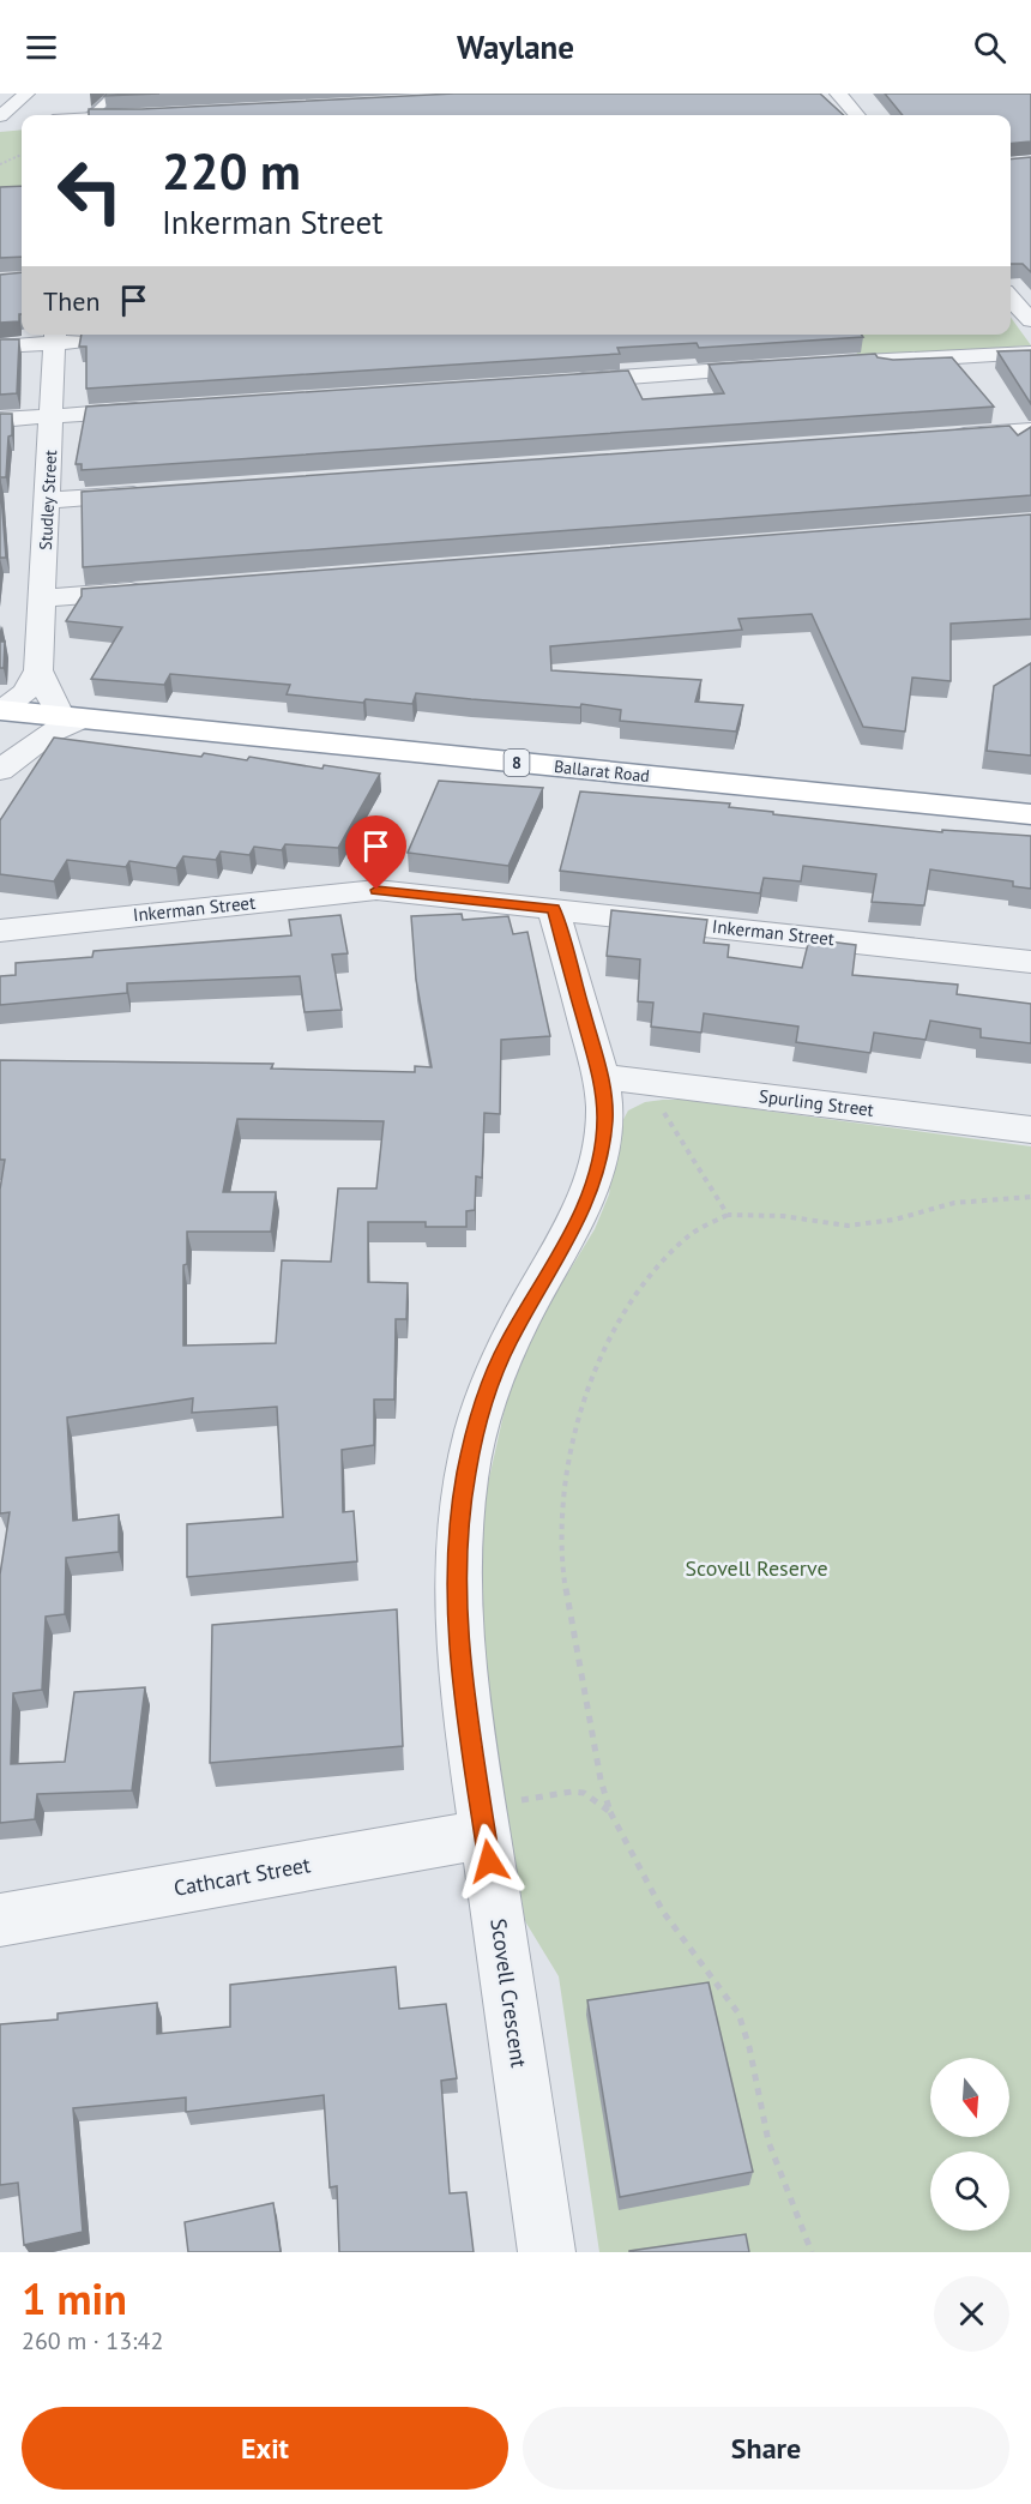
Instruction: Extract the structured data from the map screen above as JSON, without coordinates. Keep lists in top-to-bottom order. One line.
{"streets":{"highway":["8","Ballarat Road"],"street":["Studley Street","Inkerman Street","Spurling Street","Cathcart Street","Scovell Crescent"]},"crossings":[["Studley Street","Ballarat Road"],["Inkerman Street","Scovell Crescent"],["Spurling Street","Scovell Crescent"],["Cathcart Street","Scovell Crescent"]],"parks":["Scovell Reserve"],"north":"bottom","page":{"header":"Waylane","turn":["220 m","Inkerman Street"],"then":"Then","heading":["1 min","260 m · 13:42"],"buttons":["Exit","Share"]}}
